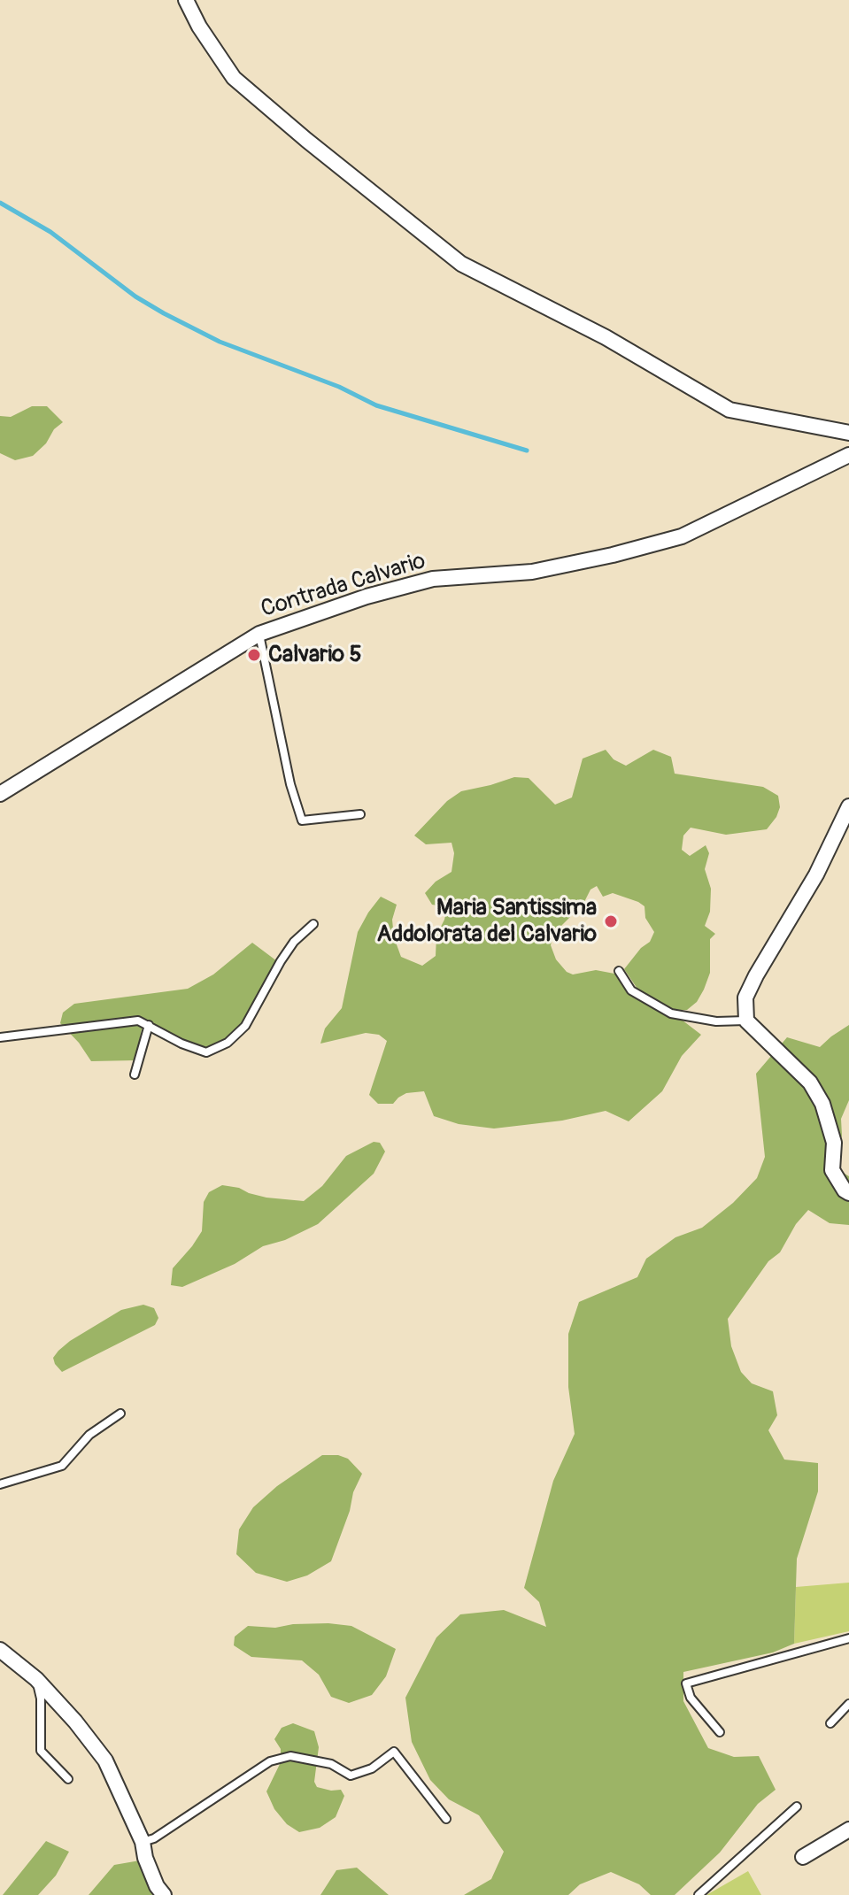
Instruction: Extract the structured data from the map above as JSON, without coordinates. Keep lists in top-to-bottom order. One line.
{"streets":{"street":["Contrada Calvario"]},"places":["Calvario 5","Maria Santissima Addolorata del Calvario"]}
